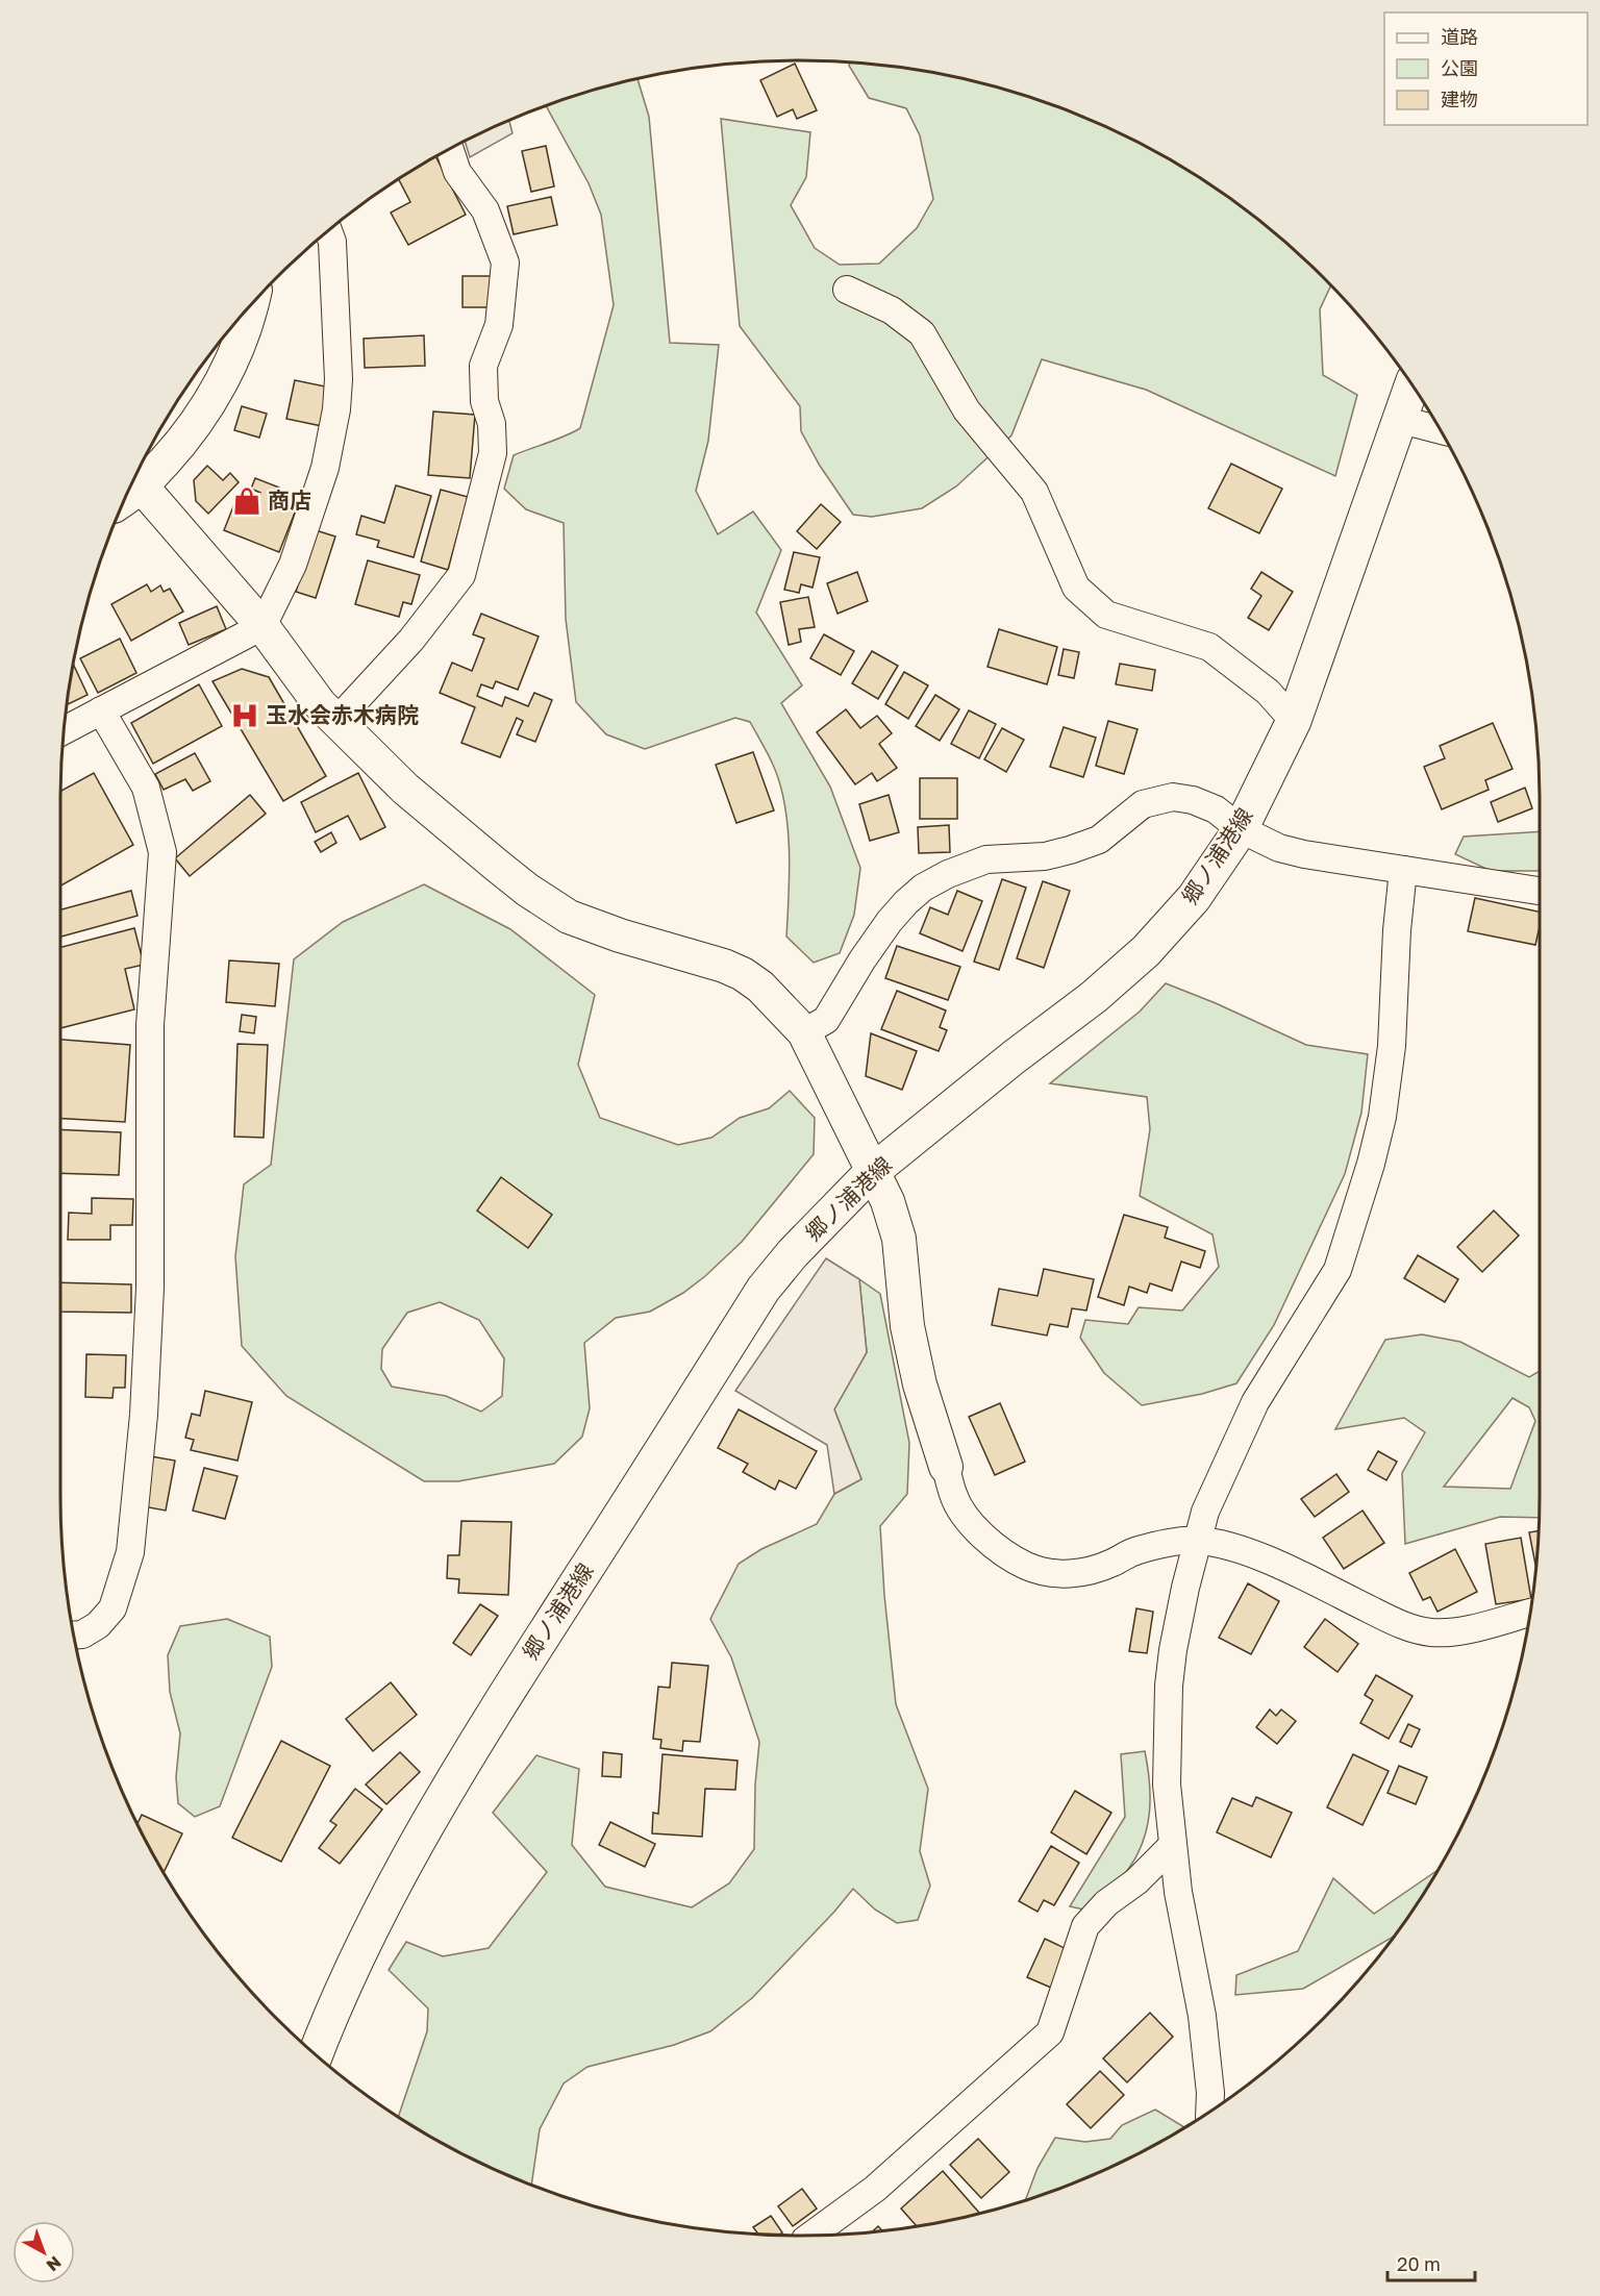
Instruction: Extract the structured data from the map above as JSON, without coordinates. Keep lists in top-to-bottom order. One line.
{"streets":{"main road":["郷ノ浦港線"]},"places":{"shop":["商店"],"hospital":["玉水会赤木病院"]},"legend":["道路","公園","建物"],"scale_bar":"20 m","north":"bottom right"}
